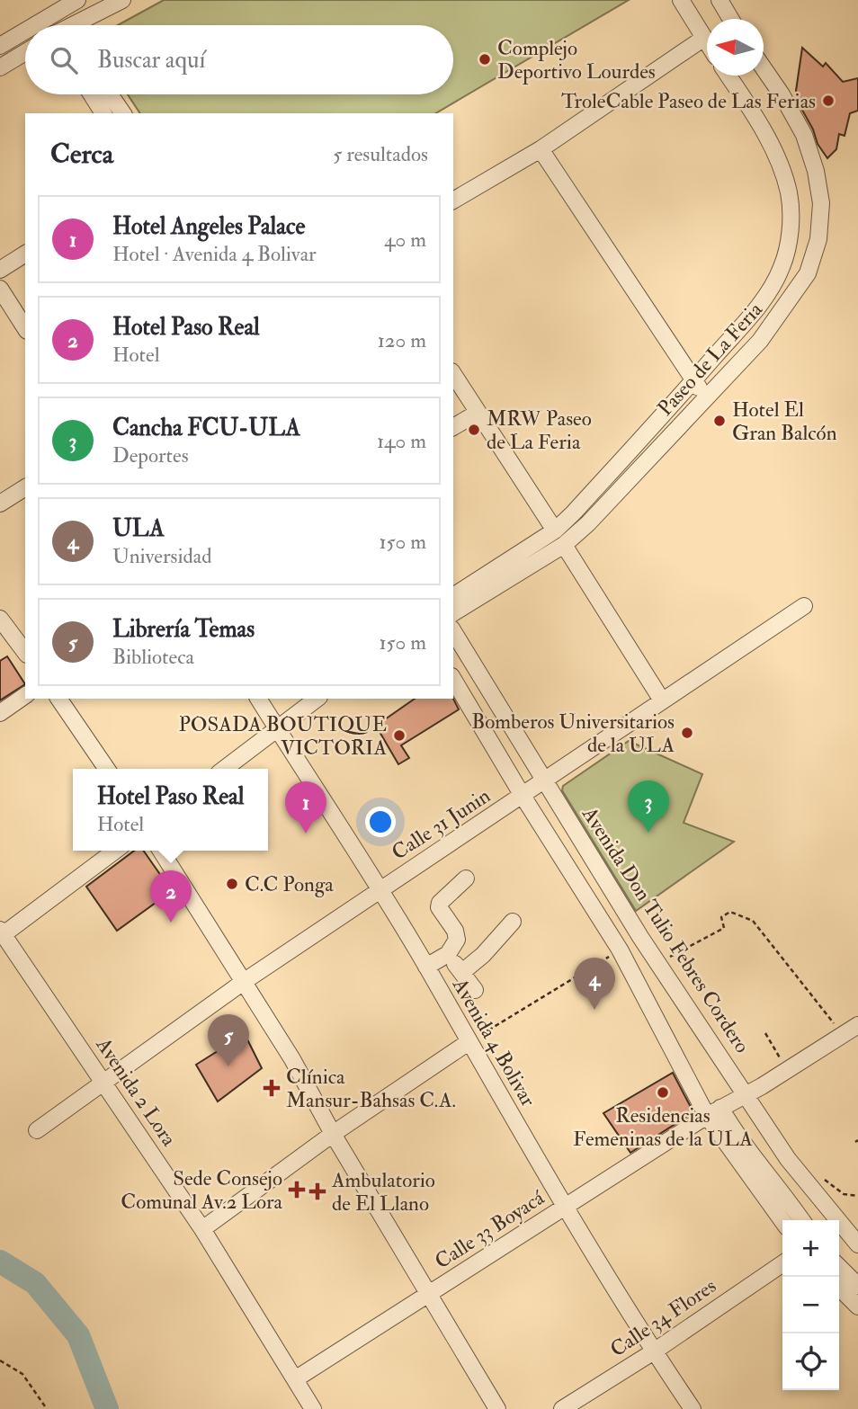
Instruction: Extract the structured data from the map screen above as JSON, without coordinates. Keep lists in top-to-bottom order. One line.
{"streets":{"street":["Paseo de La Feria","Calle 31 Junin","Avenida Don Tulio Febres Cordero","Avenida 4 Bolivar","Avenida 2 Lora","Calle 33 Boyacá","Calle 34 Flores"]},"crossings":[["Calle 31 Junin","Avenida Don Tulio Febres Cordero"],["Calle 31 Junin","Avenida 4 Bolivar"],["Calle 31 Junin","Avenida 2 Lora"],["Avenida Don Tulio Febres Cordero","Calle 33 Boyacá"],["Avenida 4 Bolivar","Calle 33 Boyacá"],["Avenida 4 Bolivar","Calle 34 Flores"],["Avenida 2 Lora","Calle 33 Boyacá"]],"places":{"other":["Complejo Deportivo Lourdes","TroleCable Paseo de Las Ferias","Hotel El Gran Balcón","MRW Paseo de La Feria","Bomberos Universitarios de la ULA","POSADA BOUTIQUE VICTORIA","C.C Ponga","Residencias Femeninas de la ULA"],"health":["Clínica Mansur-Bahsas C.A.","Sede Consejo Comunal Av.2 Lora","Ambulatorio de El Llano"]},"north":"left","page":{"search":"Buscar aquí","heading":["Cerca","5 resultados"],"list":[{"mark":"1","name":"Hotel Angeles Palace","note":"Hotel · Avenida 4 Bolivar","value":"40 m"},{"mark":"2","name":"Hotel Paso Real","note":"Hotel","value":"120 m"},{"mark":"3","name":"Cancha FCU-ULA","note":"Deportes","value":"140 m"},{"mark":"4","name":"ULA","note":"Universidad","value":"150 m"},{"mark":"5","name":"Librería Temas","note":"Biblioteca","value":"150 m"}],"popup":["Hotel Paso Real","Hotel"],"pins":["3","1","2","4","5"],"map_buttons":["+","−"]}}
